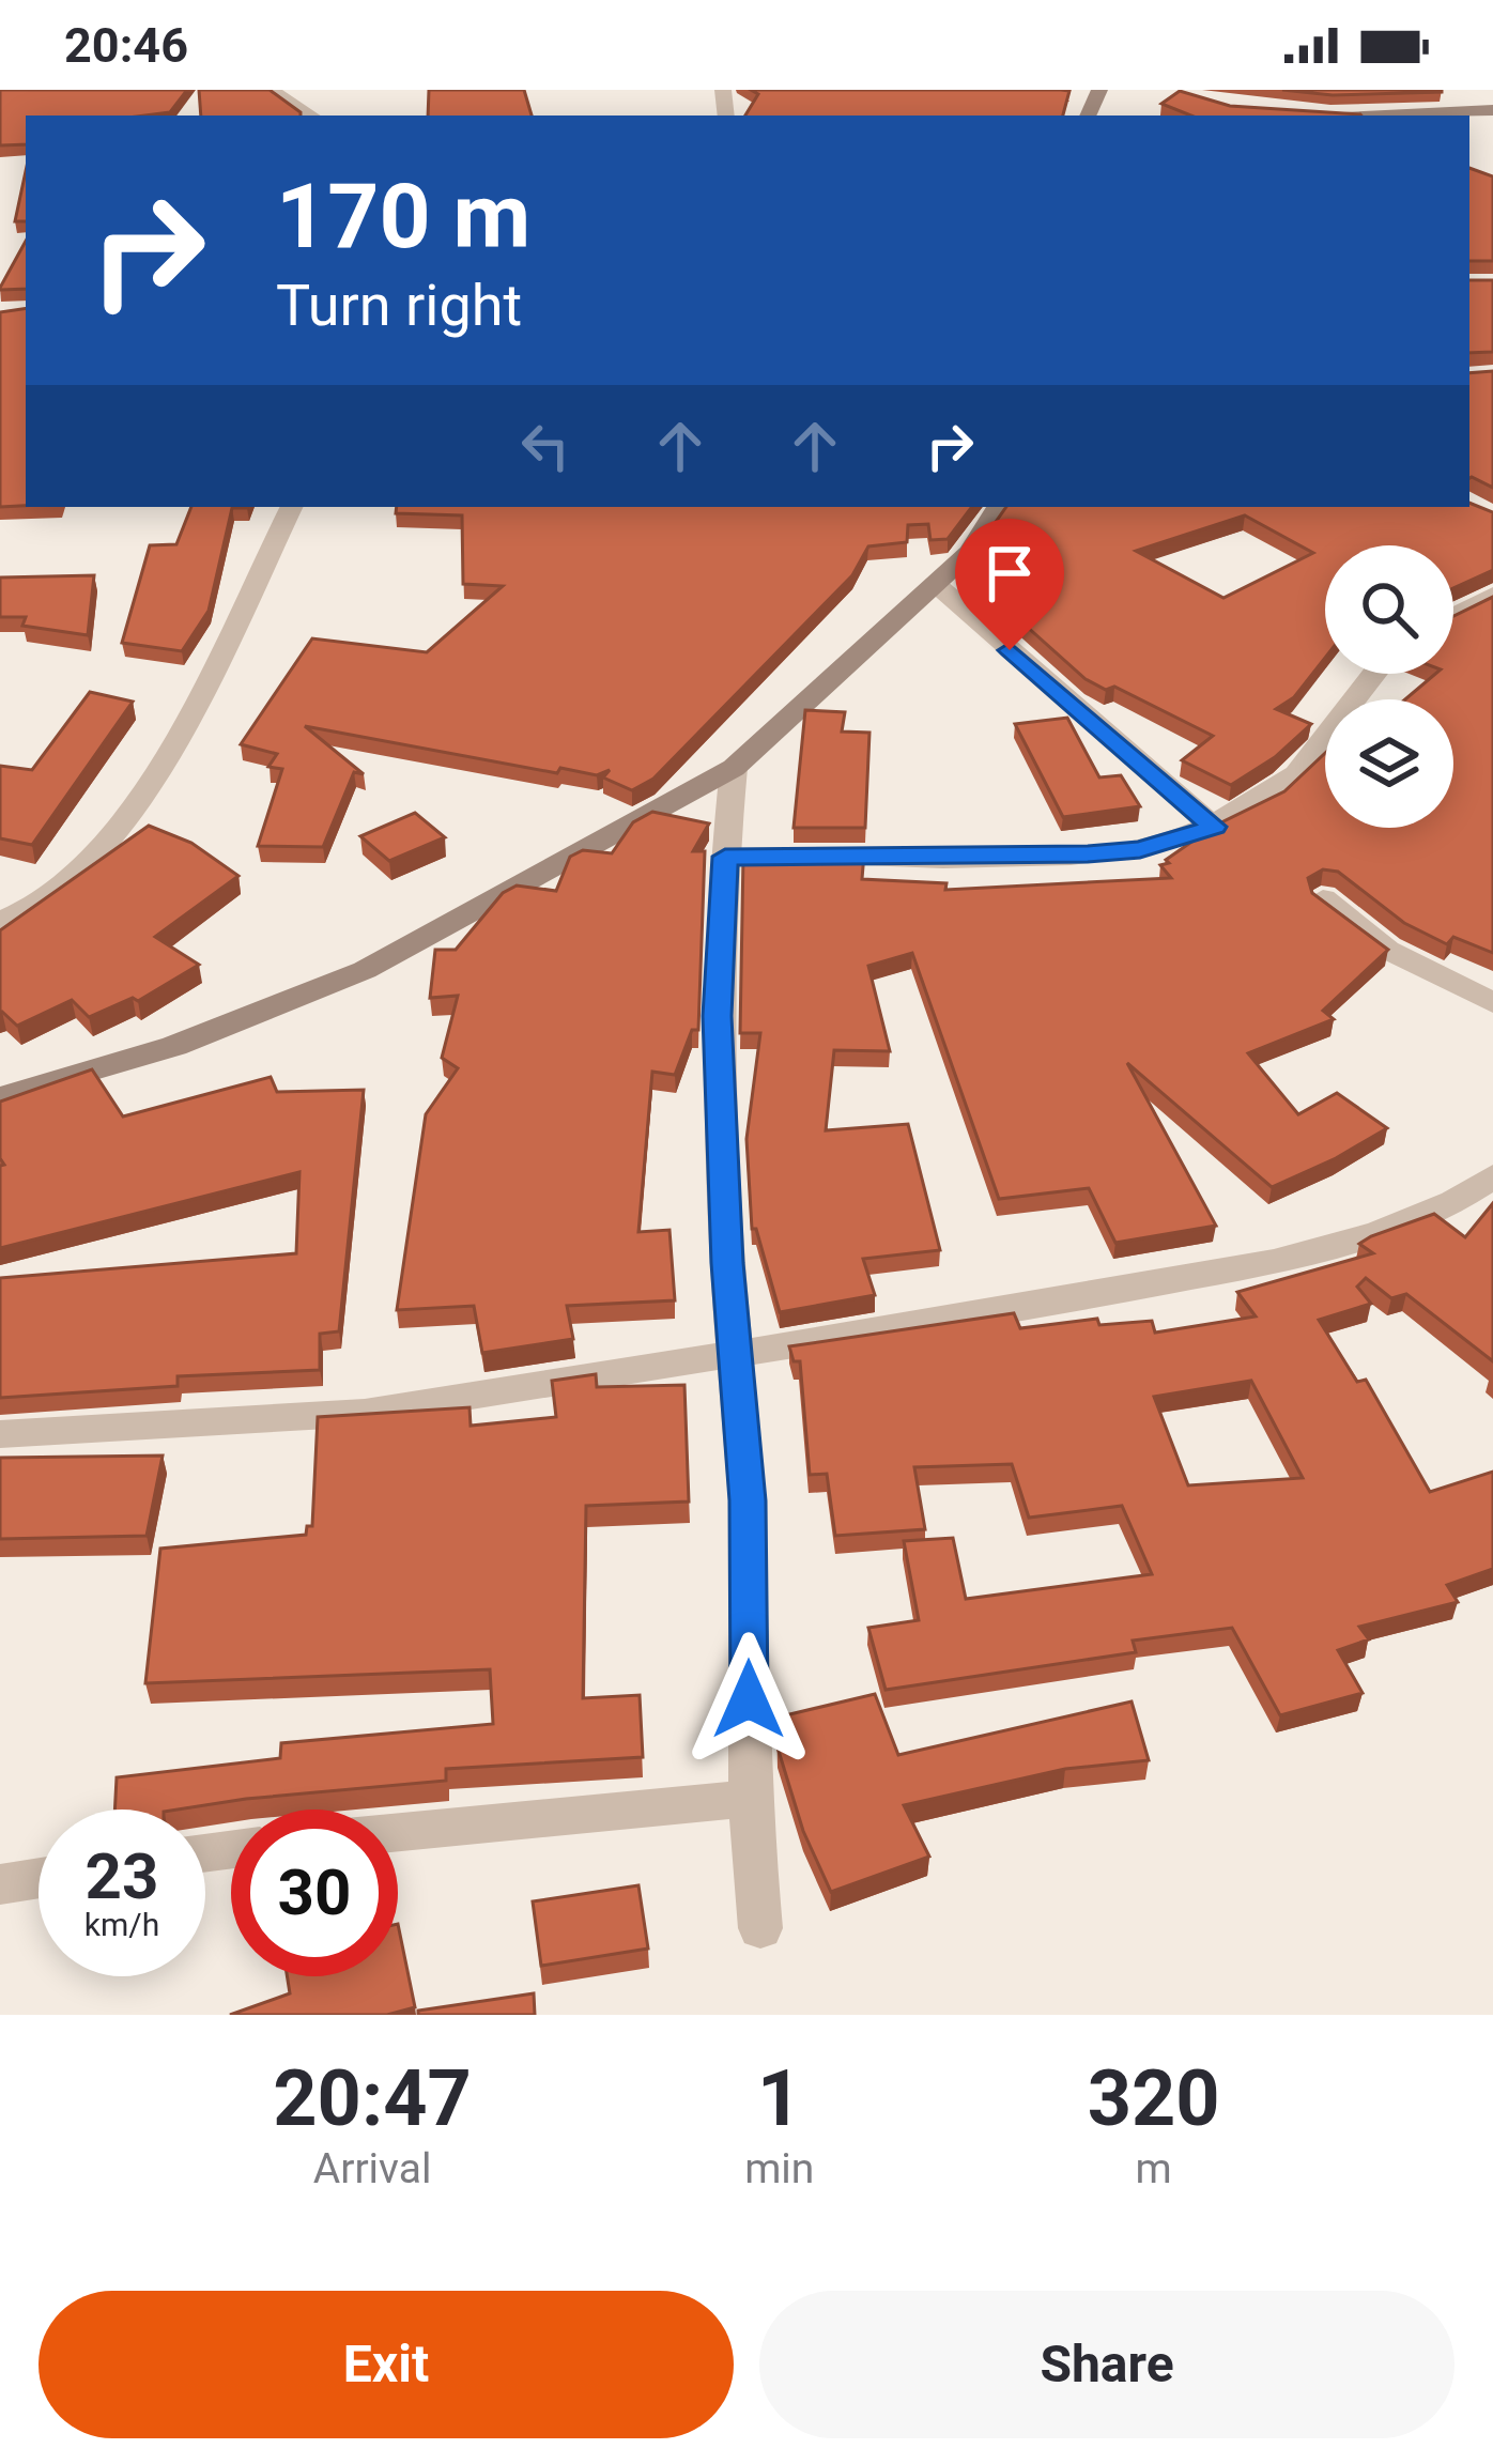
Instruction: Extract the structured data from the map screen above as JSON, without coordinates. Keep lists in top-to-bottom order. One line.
{"page":{"status":"20:46","turn":["170 m","Turn right"],"speed":"23 km/h","limit":"30","eta":["20:47","Arrival","1","min","320","m"],"buttons":["Exit","Share"]}}
